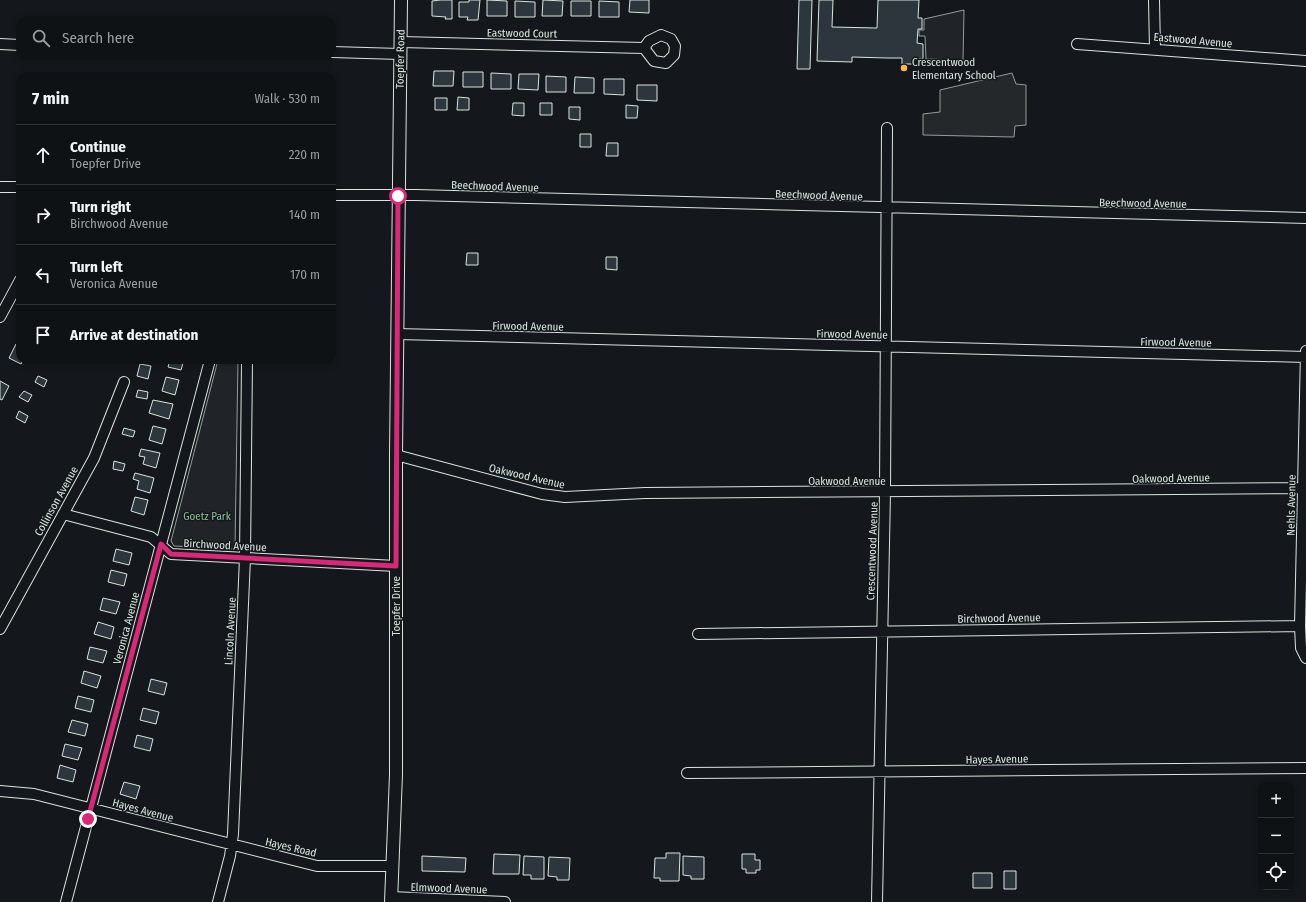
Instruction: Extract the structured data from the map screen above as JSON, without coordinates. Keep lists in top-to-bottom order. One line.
{"streets":{"street":["Eastwood Court","Eastwood Avenue","Toepfer Road","Beechwood Avenue","Firwood Avenue","Oakwood Avenue","Collinson Avenue","Nehls Avenue","Birchwood Avenue","Crescentwood Avenue","Toepfer Drive","Veronica Avenue","Lincoln Avenue","Hayes Avenue","Hayes Road","Elmwood Avenue"]},"crossings":[["Eastwood Court","Toepfer Road"],["Toepfer Road","Toepfer Drive"],["Beechwood Avenue","Crescentwood Avenue"],["Beechwood Avenue","Toepfer Drive"],["Firwood Avenue","Nehls Avenue"],["Firwood Avenue","Crescentwood Avenue"],["Firwood Avenue","Toepfer Drive"],["Oakwood Avenue","Nehls Avenue"],["Oakwood Avenue","Crescentwood Avenue"],["Oakwood Avenue","Toepfer Drive"],["Collinson Avenue","Birchwood Avenue"],["Nehls Avenue","Birchwood Avenue"],["Birchwood Avenue","Crescentwood Avenue"],["Birchwood Avenue","Toepfer Drive"],["Birchwood Avenue","Veronica Avenue"],["Birchwood Avenue","Lincoln Avenue"],["Crescentwood Avenue","Hayes Avenue"],["Toepfer Drive","Hayes Road"],["Toepfer Drive","Elmwood Avenue"],["Veronica Avenue","Hayes Avenue"],["Lincoln Avenue","Hayes Avenue"],["Lincoln Avenue","Hayes Road"],["Hayes Avenue","Hayes Road"]],"parks":["Goetz Park"],"places":["Crescentwood Elementary School"],"page":{"search":"Search here","heading":["7 min","Walk · 530 m"],"list":[["Continue","Toepfer Drive","220 m"],["Turn right","Birchwood Avenue","140 m"],["Turn left","Veronica Avenue","170 m"],"Arrive at destination"],"map_buttons":["+","−"]}}
